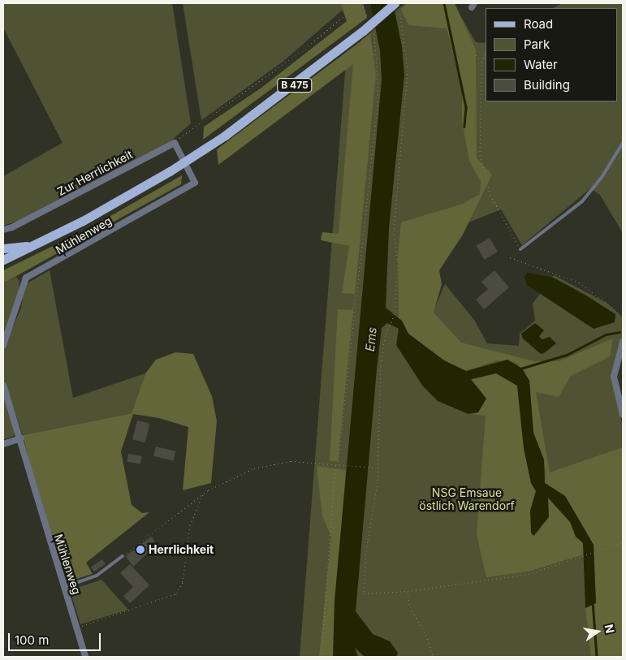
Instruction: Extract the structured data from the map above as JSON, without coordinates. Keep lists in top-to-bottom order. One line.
{"streets":{"main road":["B 475"],"street":["Zur Herrlichkeit","Mühlenweg"]},"crossings":[["Zur Herrlichkeit","Mühlenweg"]],"water":["Ems"],"parks":["NSG Emsaue östlich Warendorf"],"places":["Herrlichkeit"],"legend":["Road","Park","Water","Building"],"scale_bar":"100 m","north":"right"}
